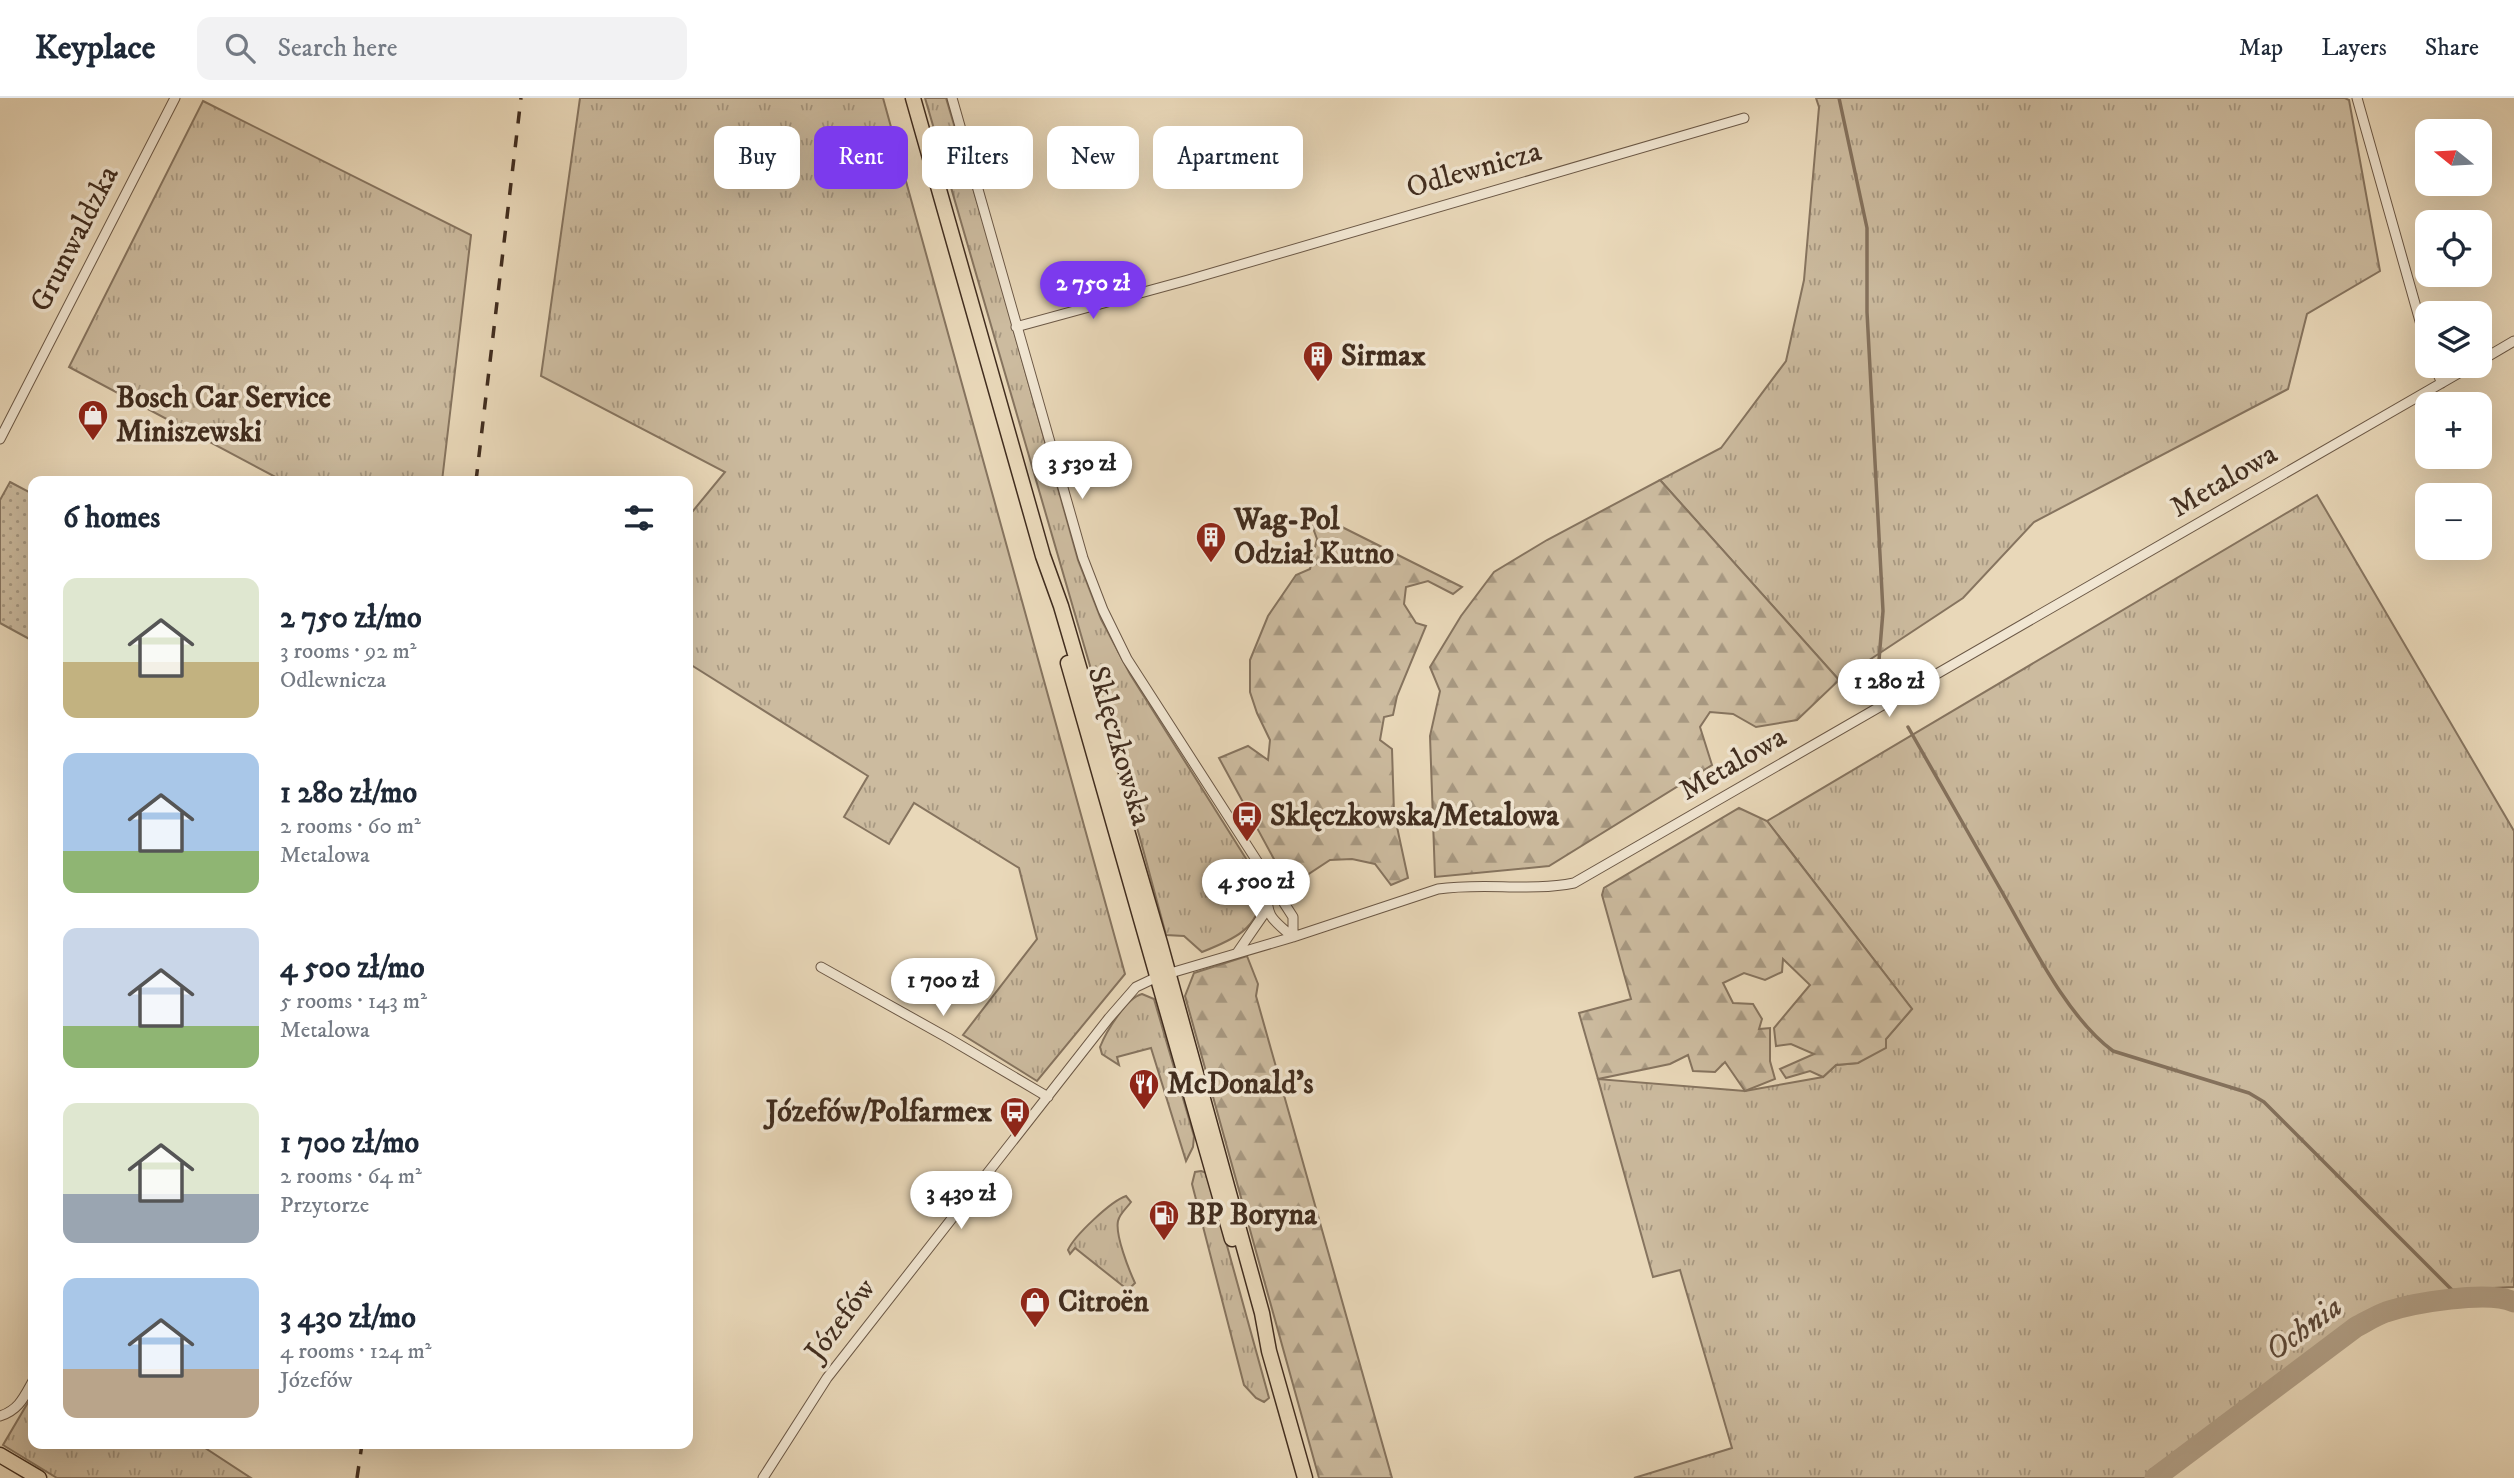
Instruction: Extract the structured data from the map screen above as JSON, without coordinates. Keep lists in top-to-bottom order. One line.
{"streets":{"main road":["Sklęczkowska"],"street":["Odlewnicza","Grunwaldzka","Metalowa","Józefów"]},"crossings":[["Metalowa","Sklęczkowska"],["Metalowa","Józefów"],["Sklęczkowska","Józefów"]],"water":["Ochnia"],"places":{"building":["Sirmax","Wag-Pol Odział Kutno"],"shop":["Bosch Car Service Miniszewski","Citroën"],"bus stop":["Sklęczkowska/Metalowa","Józefów/Polfarmex"],"restaurant":["McDonald's"],"fuel station":["BP Boryna"]},"north":"left","page":{"header":"Keyplace","search":"Search here","nav":["Map","Layers","Share"],"map_buttons":["+","−"],"chip":["Buy","Rent","Filters","New","Apartment"],"price":["2 750 zł","3 530 zł","1 280 zł","4 500 zł","1 700 zł","3 430 zł"],"heading":"6 homes","list":[{"name":"2 750 zł/mo","note":"3 rooms · 92 m² · Odlewnicza"},{"name":"1 280 zł/mo","note":"2 rooms · 60 m² · Metalowa"},{"name":"4 500 zł/mo","note":"5 rooms · 143 m² · Metalowa"},{"name":"1 700 zł/mo","note":"2 rooms · 64 m² · Przytorze"},{"name":"3 430 zł/mo","note":"4 rooms · 124 m² · Józefów"}]}}
